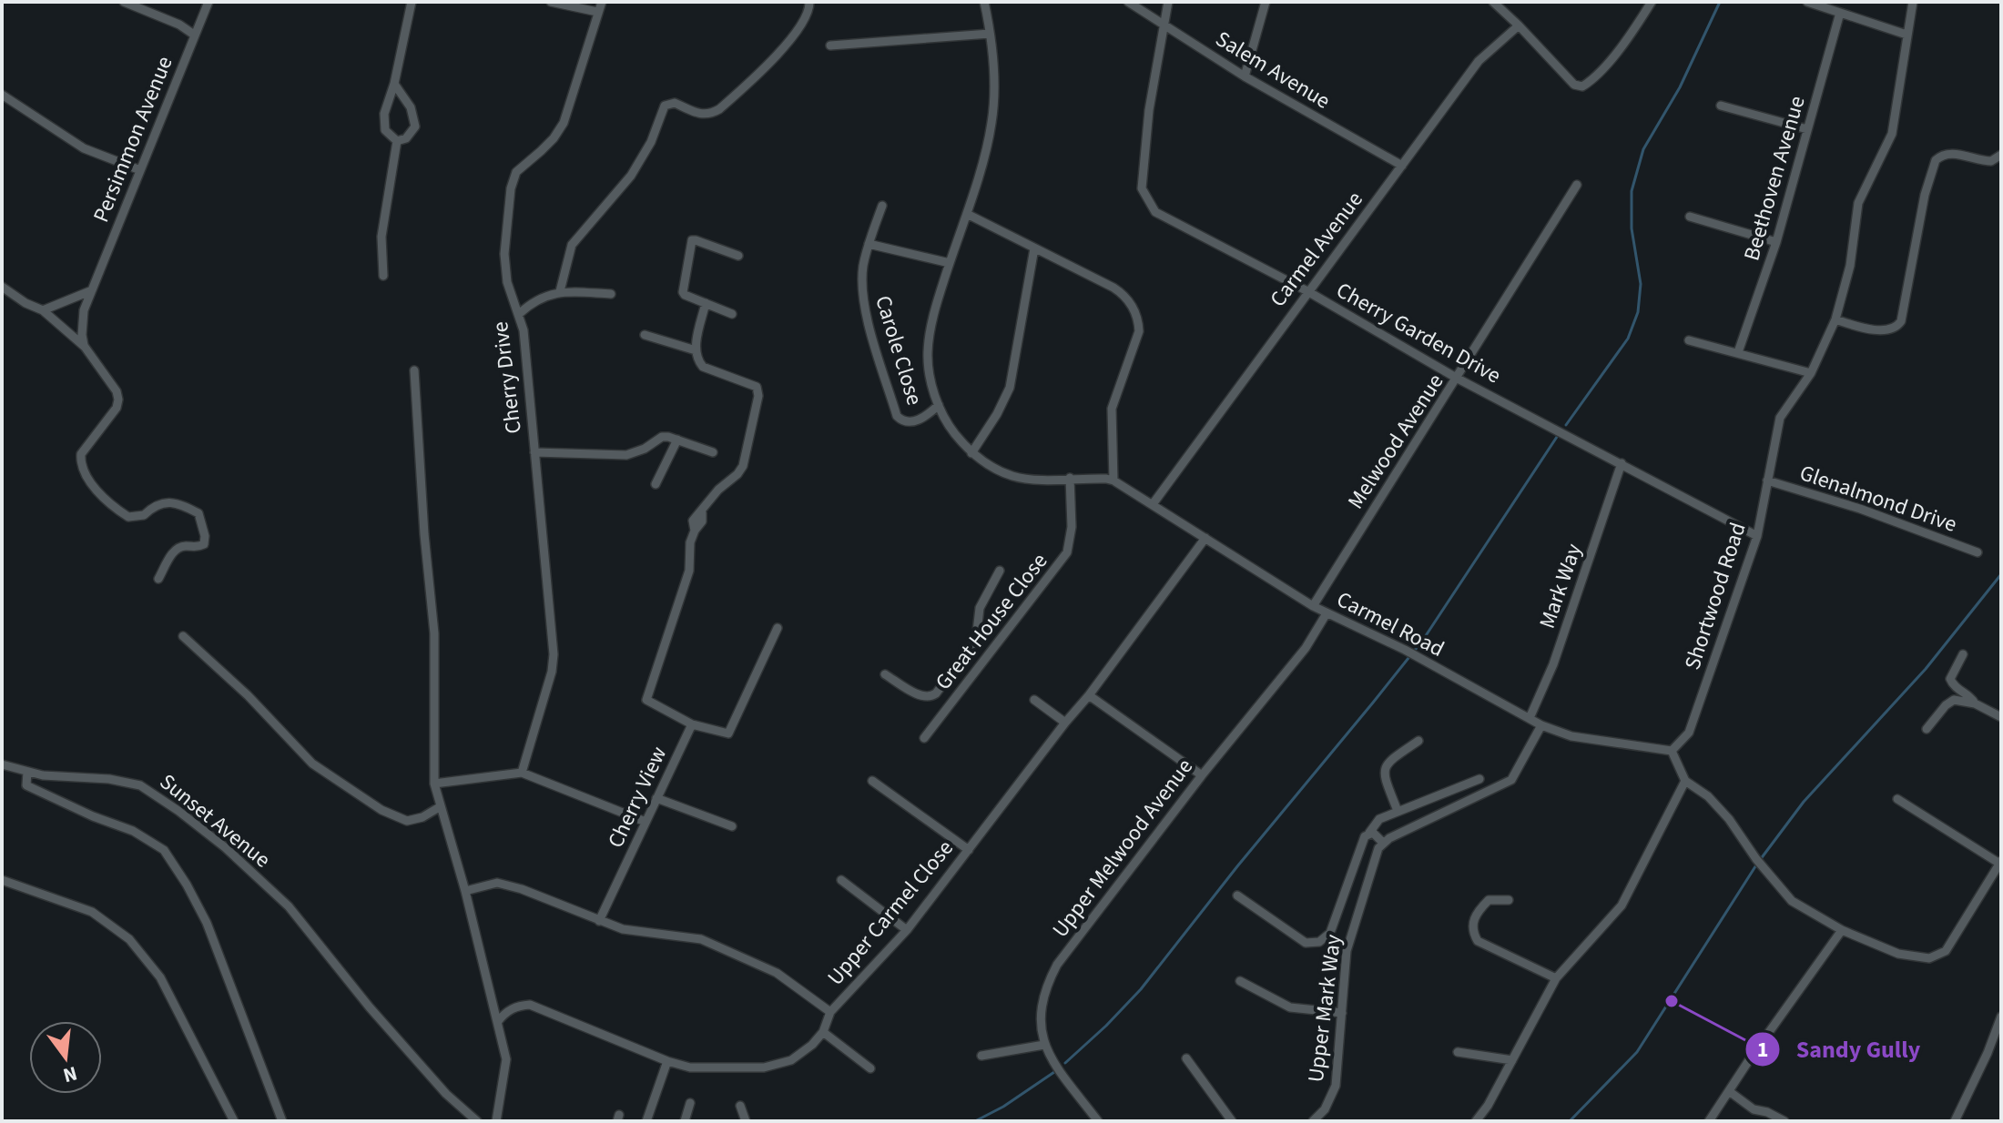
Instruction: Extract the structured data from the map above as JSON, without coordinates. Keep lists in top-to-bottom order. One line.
{"streets":{"street":["Salem Avenue","Persimmon Avenue","Beethoven Avenue","Carmel Avenue","Cherry Garden Drive","Carole Close","Cherry Drive","Melwood Avenue","Glenalmond Drive","Mark Way","Shortwood Road","Great House Close","Carmel Road","Cherry View","Sunset Avenue","Upper Melwood Avenue","Upper Carmel Close","Upper Mark Way"]},"crossings":[["Salem Avenue","Carmel Avenue"],["Salem Avenue","Cherry Garden Drive"],["Carmel Avenue","Cherry Garden Drive"],["Carmel Avenue","Carmel Road"],["Cherry Garden Drive","Melwood Avenue"],["Cherry Garden Drive","Mark Way"],["Cherry Garden Drive","Shortwood Road"],["Melwood Avenue","Carmel Road"],["Glenalmond Drive","Shortwood Road"],["Mark Way","Carmel Road"],["Shortwood Road","Carmel Road"],["Carmel Road","Upper Melwood Avenue"],["Carmel Road","Upper Carmel Close"]],"places":["Sandy Gully"],"north":"bottom"}
